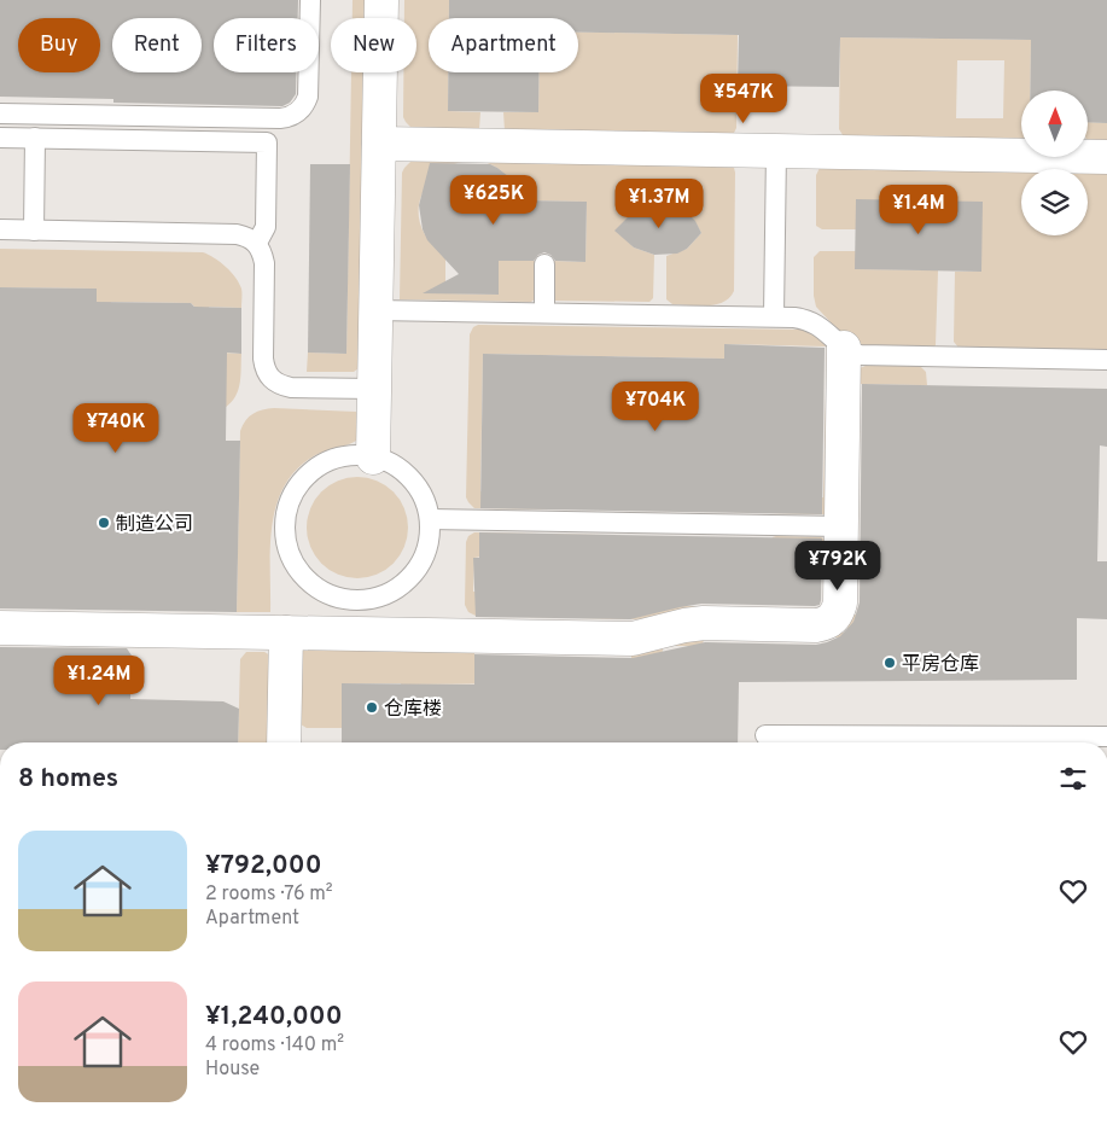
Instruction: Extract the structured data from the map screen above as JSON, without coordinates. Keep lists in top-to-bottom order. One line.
{"places":["制造公司","平房仓库","仓库楼"],"north":"top","page":{"chip":["Buy","Rent","Filters","New","Apartment"],"price":["¥547K","¥625K","¥1.37M","¥1.4M","¥704K","¥740K","¥792K","¥1.24M"],"heading":"8 homes","list":[{"name":"¥792,000","note":"2 rooms · 76 m² · Apartment"},{"name":"¥1,240,000","note":"4 rooms · 140 m² · House"}]}}
